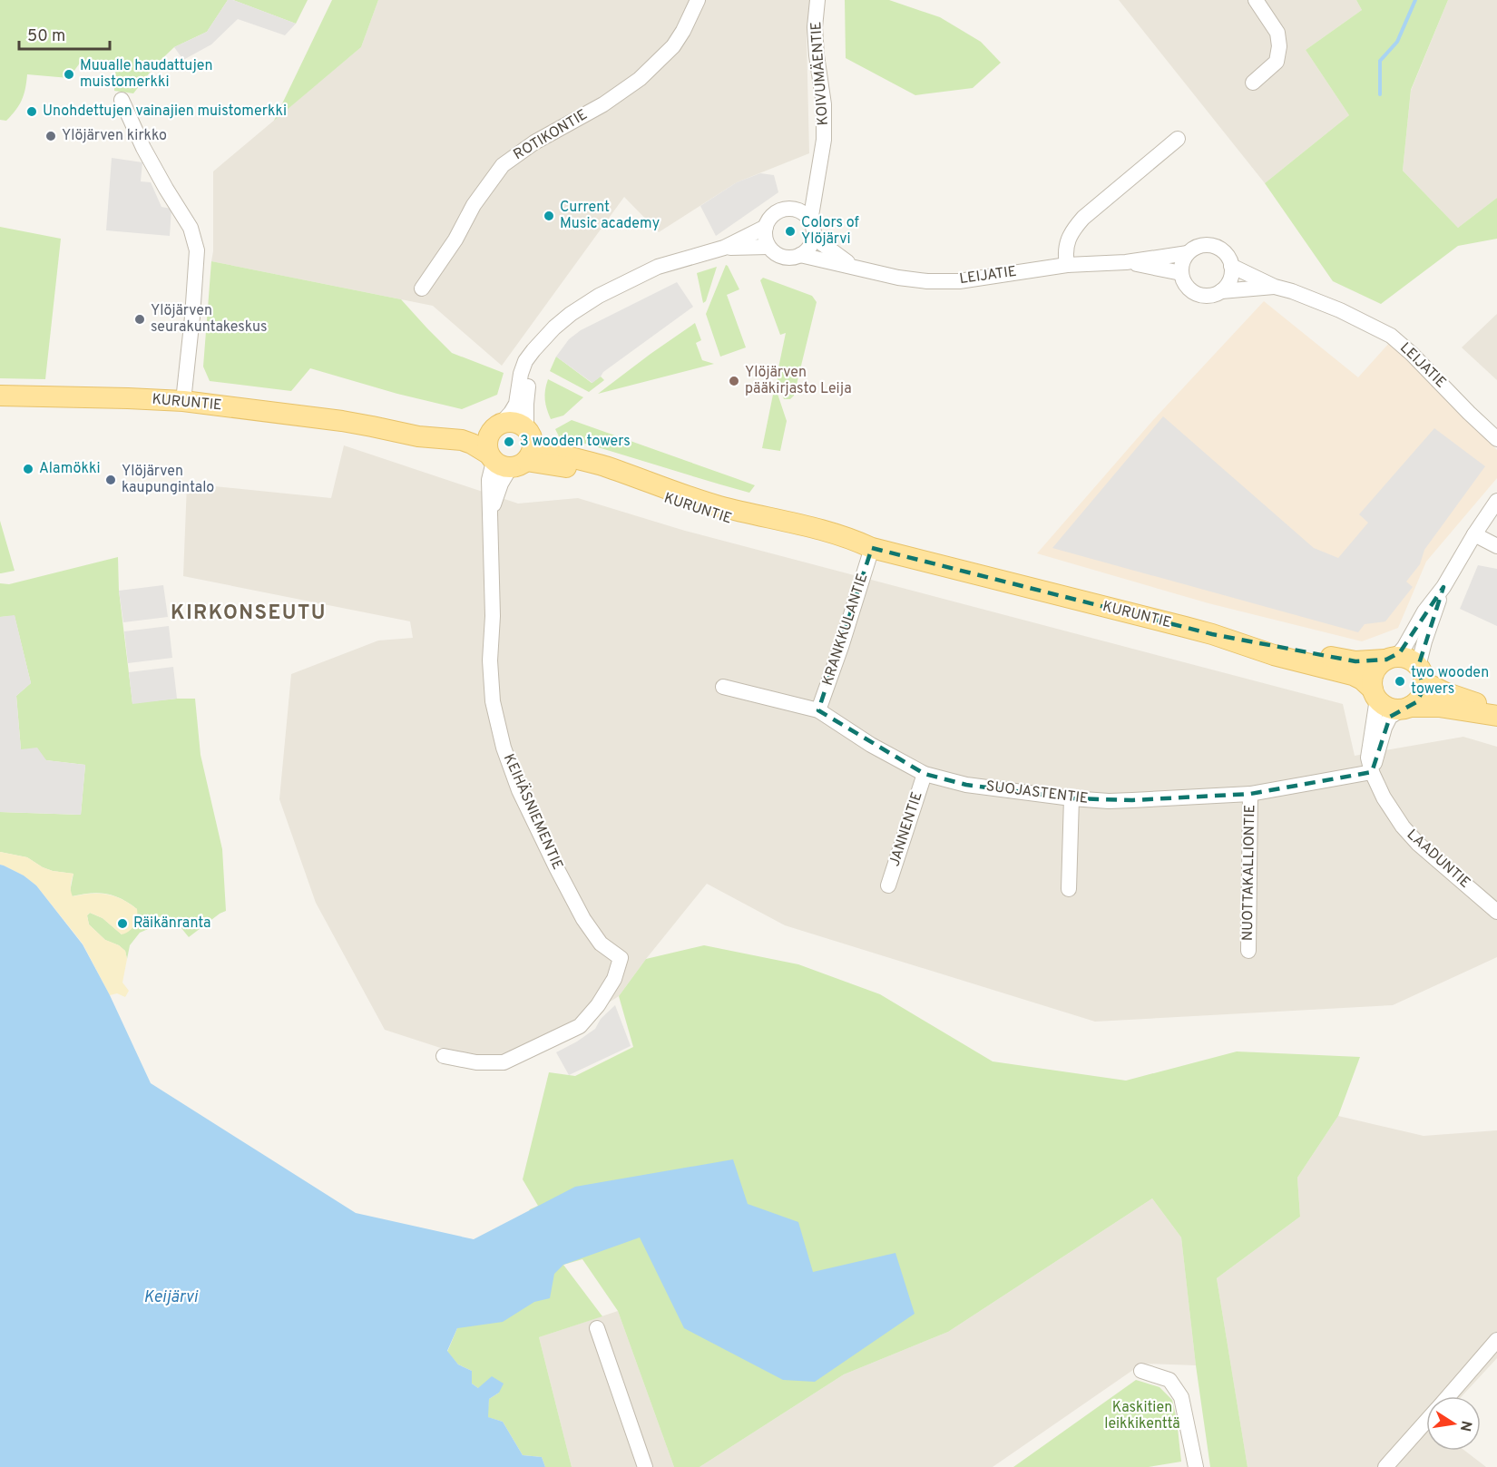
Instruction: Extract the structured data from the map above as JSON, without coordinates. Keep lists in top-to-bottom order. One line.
{"streets":{"main road":["KURUNTIE"],"street":["KOIVUMÄENTIE","ROTIKONTIE","LEIJATIE","KRANKKULANTIE","SUOJASTENTIE","KEIHÄSNIEMENTIE","JANNENTIE","LAADUNTIE","NUOTTAKALLIONTIE"]},"crossings":[["KOIVUMÄENTIE","LEIJATIE"],["KURUNTIE","KRANKKULANTIE"],["KURUNTIE","KEIHÄSNIEMENTIE"],["KURUNTIE","LAADUNTIE"],["KRANKKULANTIE","SUOJASTENTIE"],["SUOJASTENTIE","JANNENTIE"],["SUOJASTENTIE","LAADUNTIE"],["SUOJASTENTIE","NUOTTAKALLIONTIE"]],"districts":["KIRKONSEUTU"],"water":["Keijärvi"],"parks":["Kaskitien leikkikenttä"],"places":["Muualle haudattujen muistomerkki","Unohdettujen vainajien muistomerkki","Ylöjärven kirkko","Current Music academy","Colors of Ylöjärvi","Ylöjärven seurakuntakeskus","Ylöjärven pääkirjasto Leija","3 wooden towers","Alamökki","Ylöjärven kaupungintalo","two wooden towers","Räikänranta"],"scale_bar":"50 m","north":"right"}
